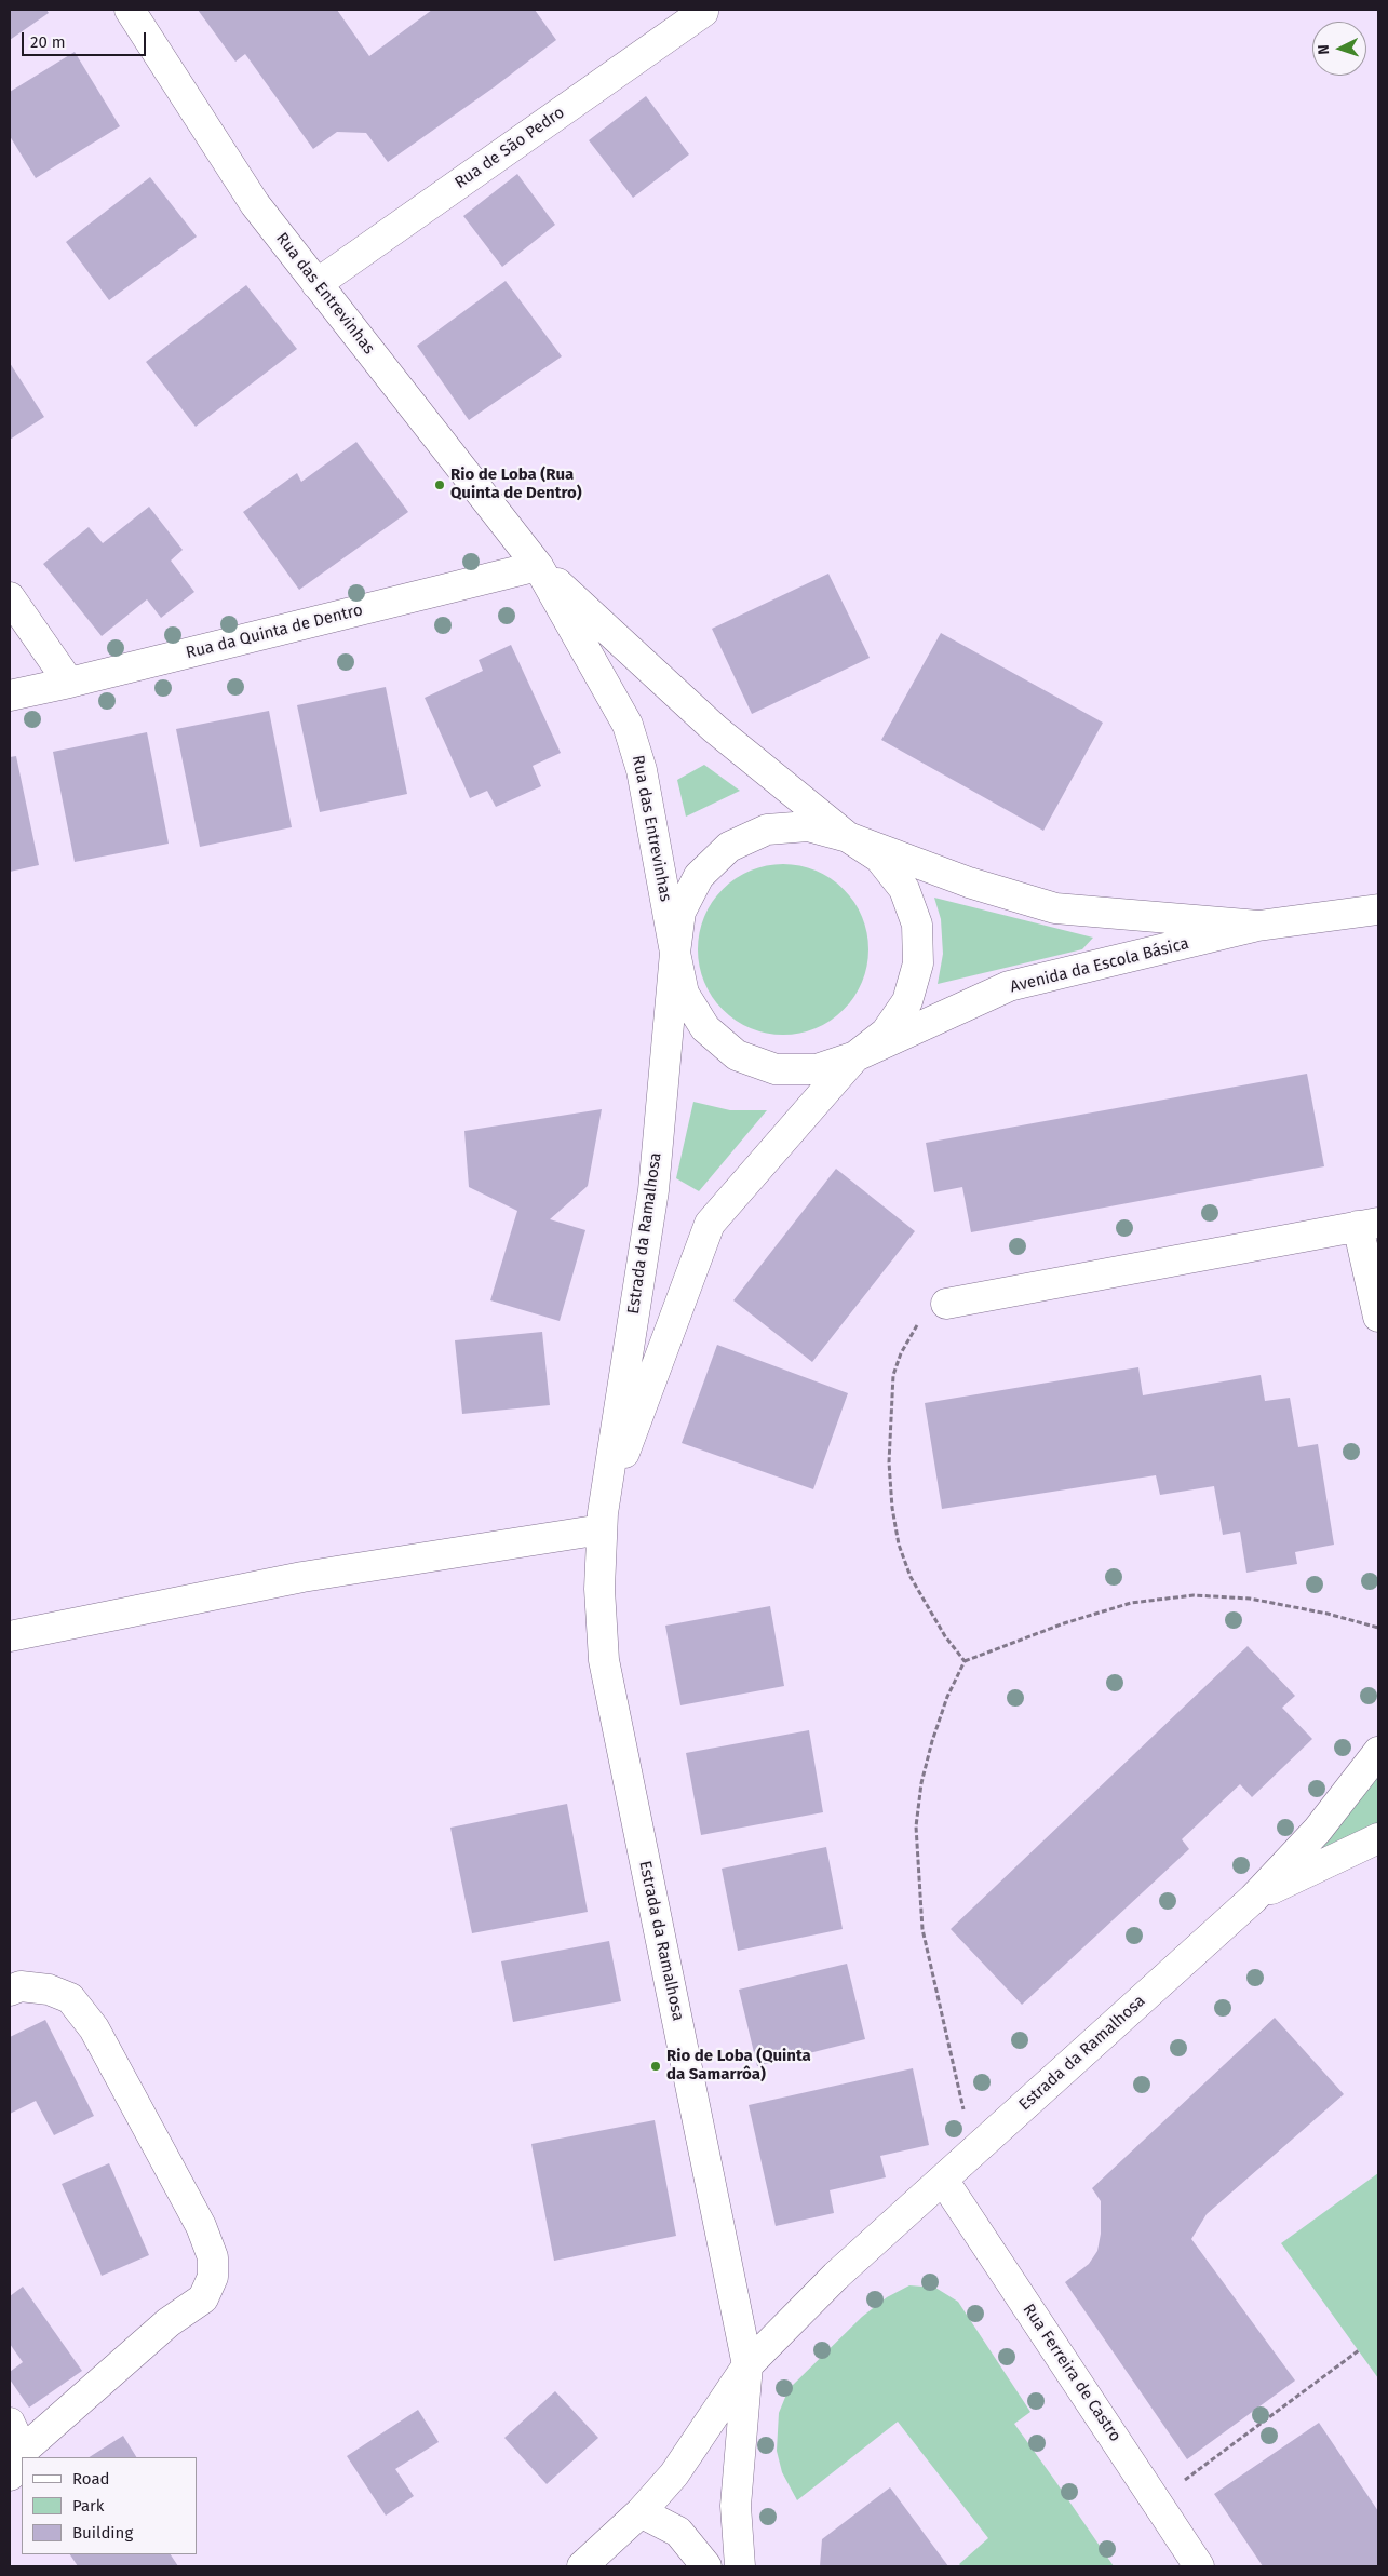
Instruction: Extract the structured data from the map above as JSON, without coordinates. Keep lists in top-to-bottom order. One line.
{"streets":{"street":["Rua de São Pedro","Rua das Entrevinhas","Rua da Quinta de Dentro","Avenida da Escola Básica","Estrada da Ramalhosa","Rua Ferreira de Castro"]},"crossings":[["Rua de São Pedro","Rua das Entrevinhas"],["Rua das Entrevinhas","Rua da Quinta de Dentro"],["Rua das Entrevinhas","Avenida da Escola Básica"],["Rua das Entrevinhas","Estrada da Ramalhosa"],["Avenida da Escola Básica","Estrada da Ramalhosa"],["Estrada da Ramalhosa","Rua Ferreira de Castro"]],"places":["Rio de Loba (Rua Quinta de Dentro)","Rio de Loba (Quinta da Samarrôa)"],"legend":["Road","Park","Building"],"scale_bar":"20 m","north":"left"}
